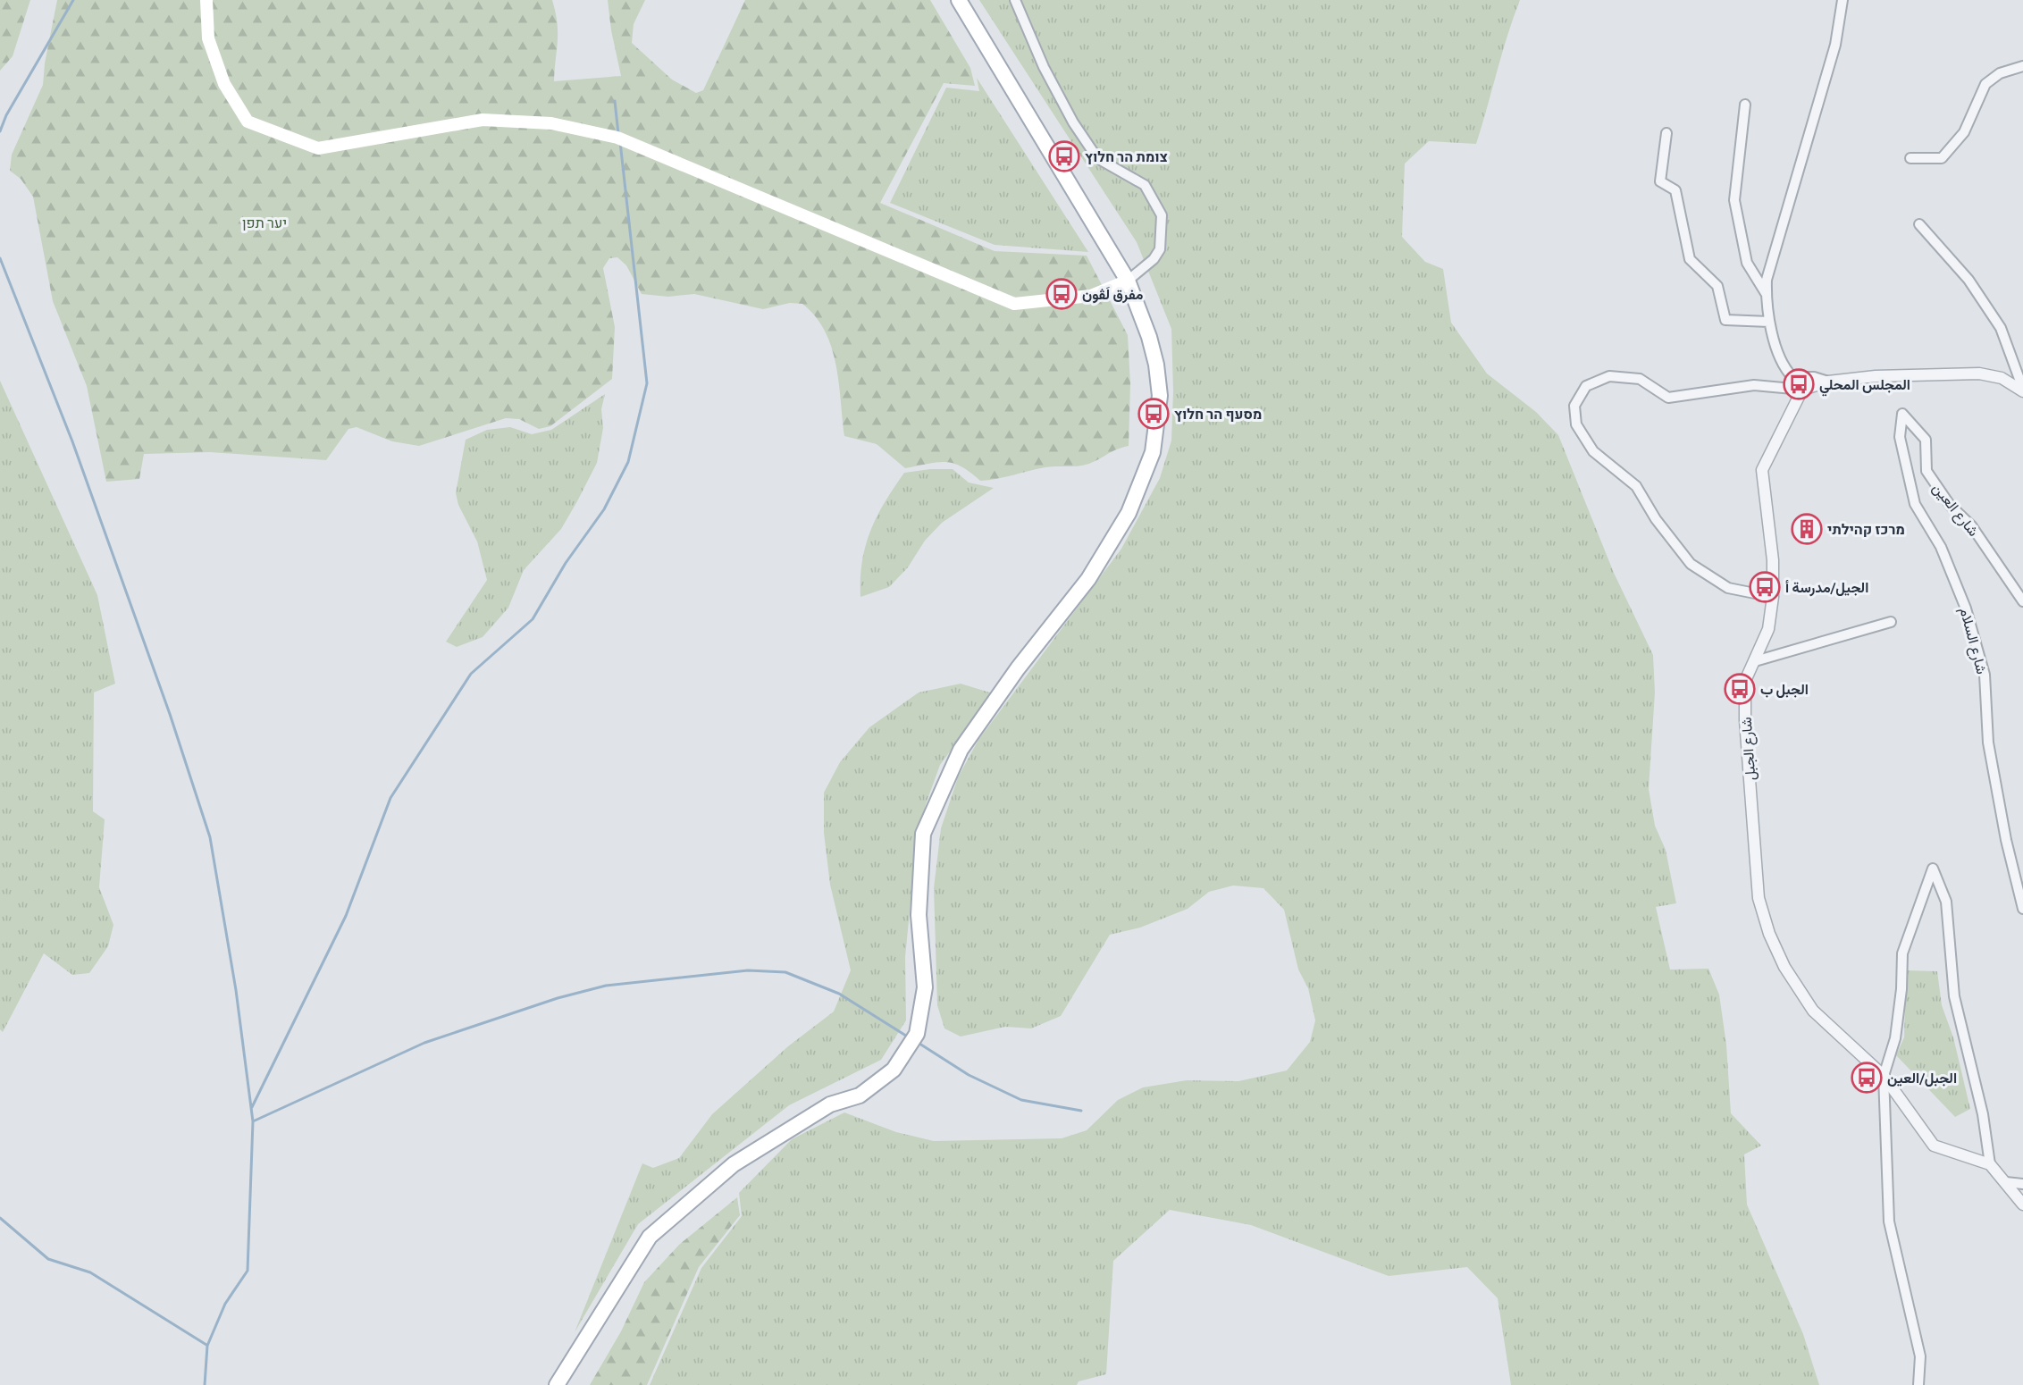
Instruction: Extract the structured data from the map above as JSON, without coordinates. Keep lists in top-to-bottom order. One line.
{"streets":{"street":["شارع العين","شارع السلام","شارع الجبل"]},"crossings":[["شارع العين","شارع السلام"]],"parks":["יער תפן"],"places":{"bus stop":["צומת הר חלוץ","مفرق لَڤون","المجلس المحلي","מסעף הר חלוץ","الجيل/مدرسة أ","الجبل ب","الجبل/العين"],"building":["מרכז קהילתי"]}}
